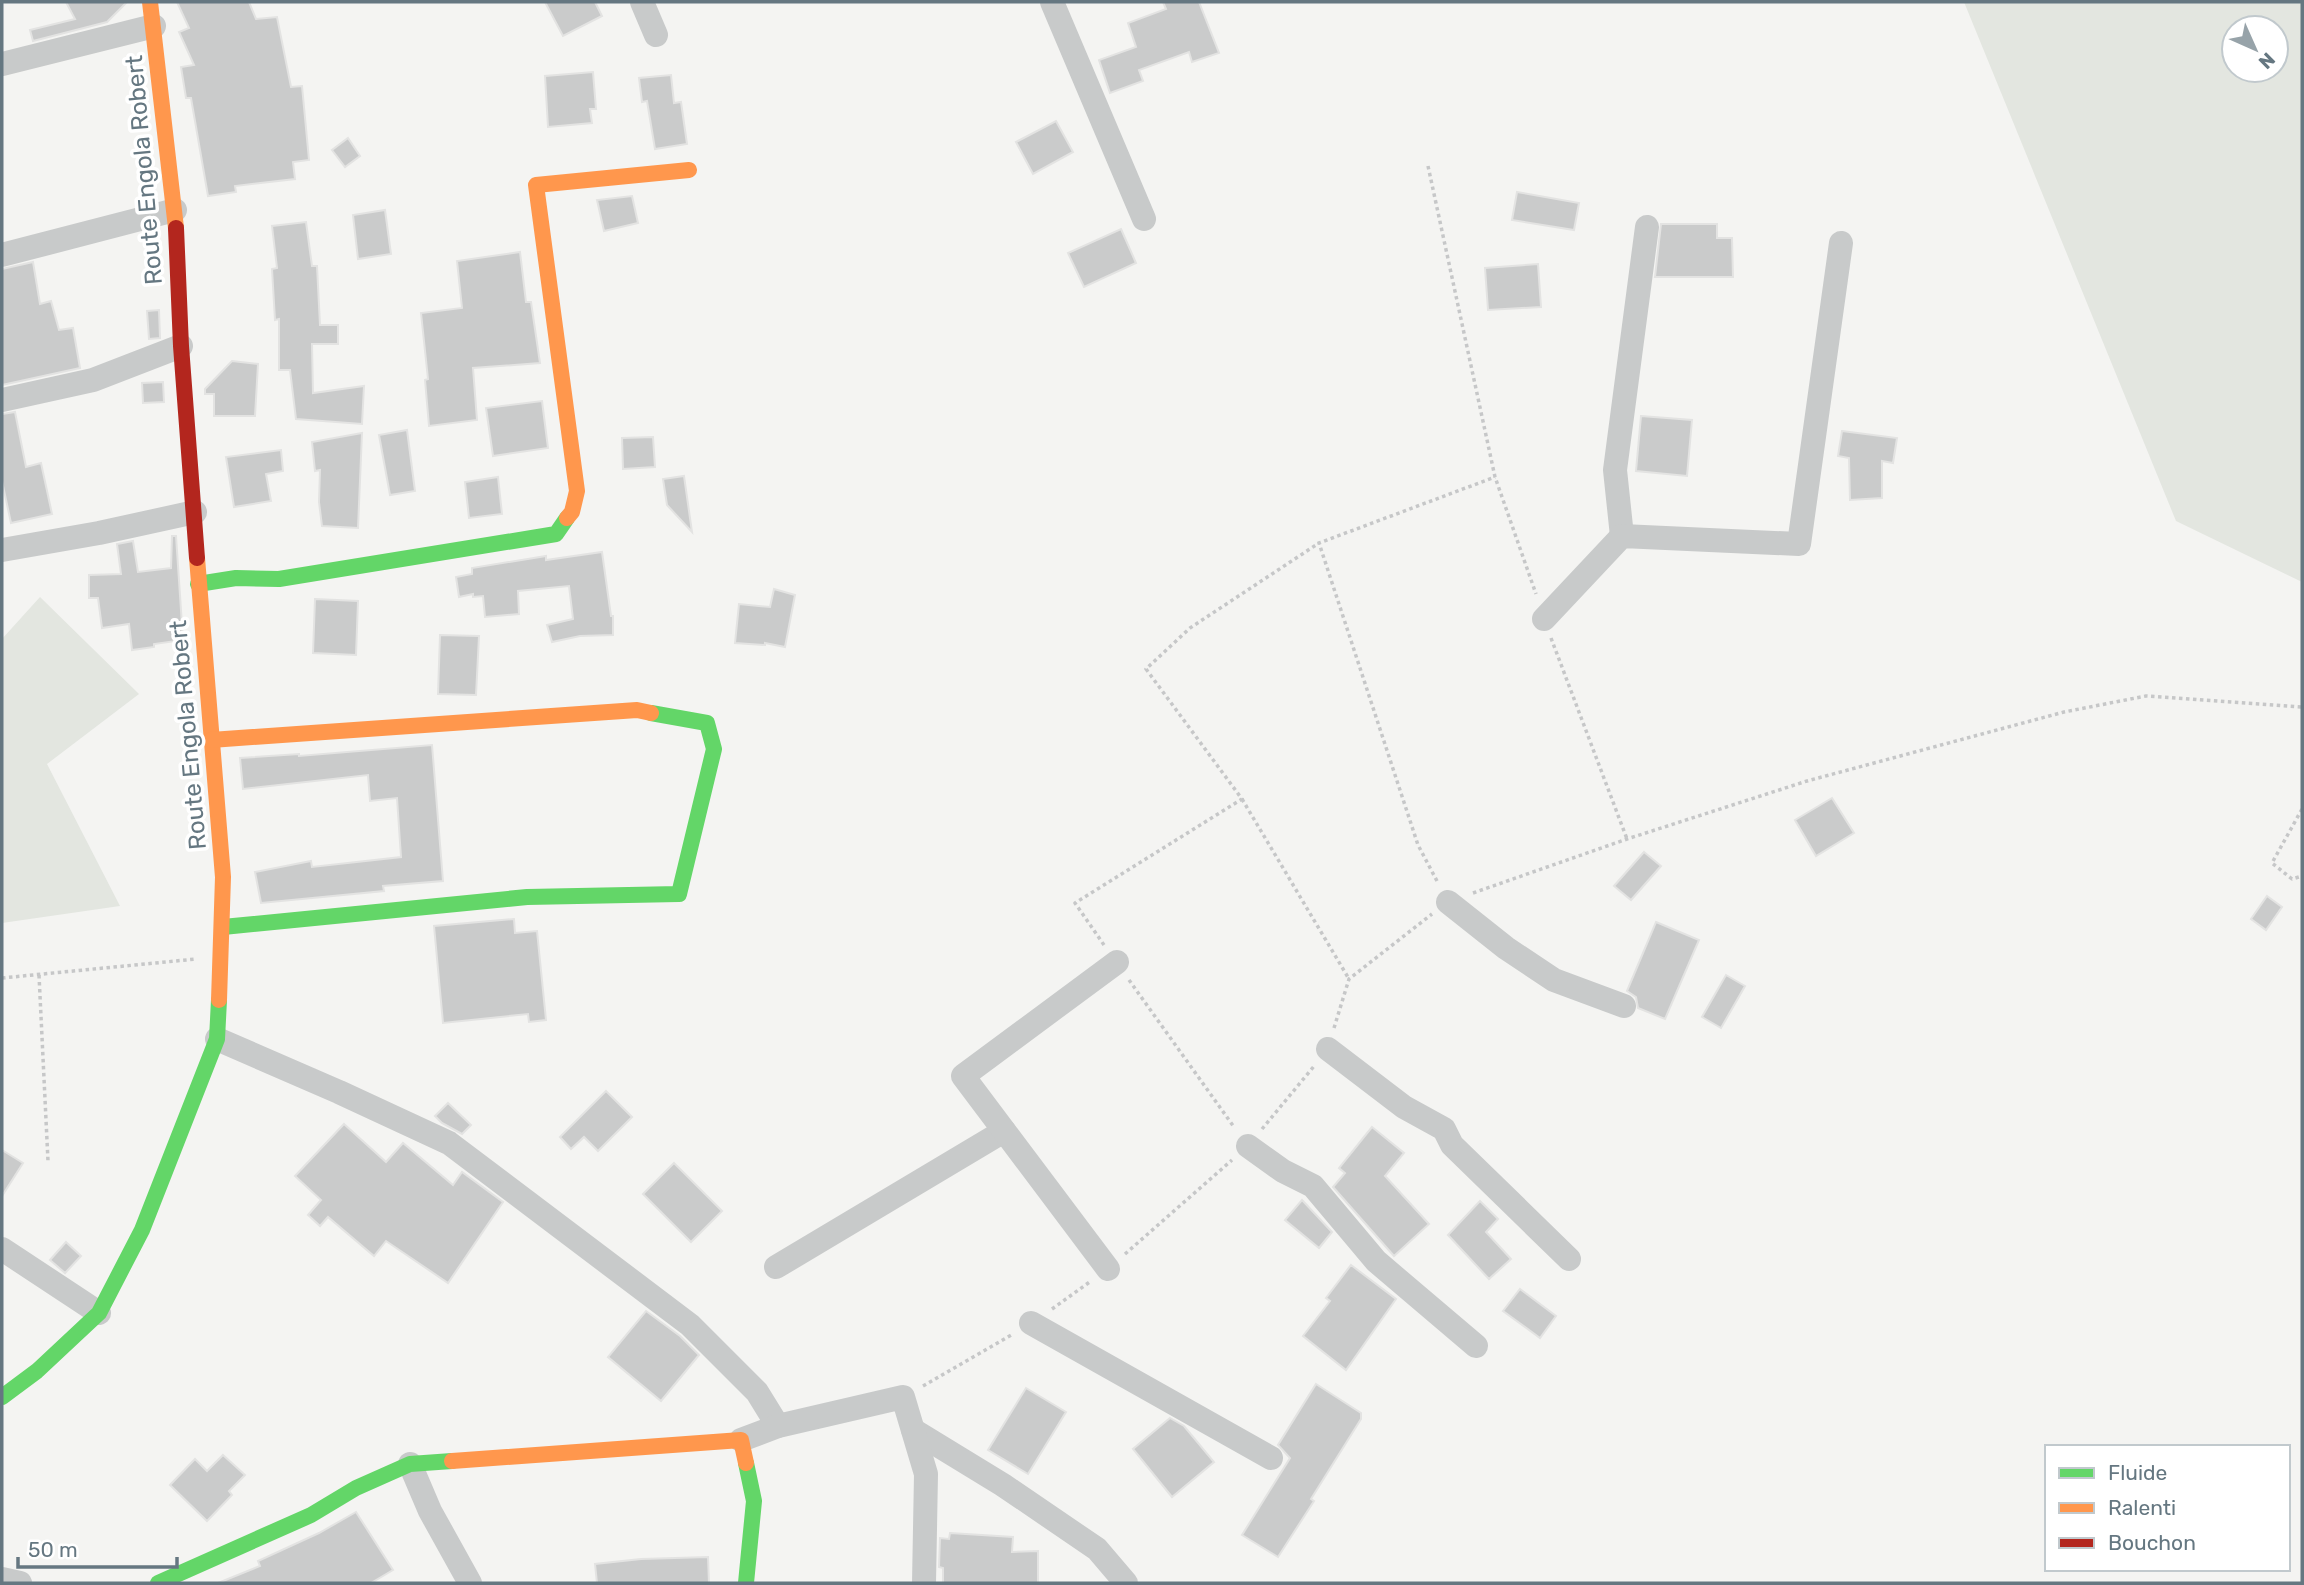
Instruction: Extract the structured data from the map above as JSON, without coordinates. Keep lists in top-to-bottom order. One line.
{"streets":{"street":["Route Engola Robert"]},"legend":["Fluide","Ralenti","Bouchon"],"scale_bar":"50 m","north":"bottom right"}
